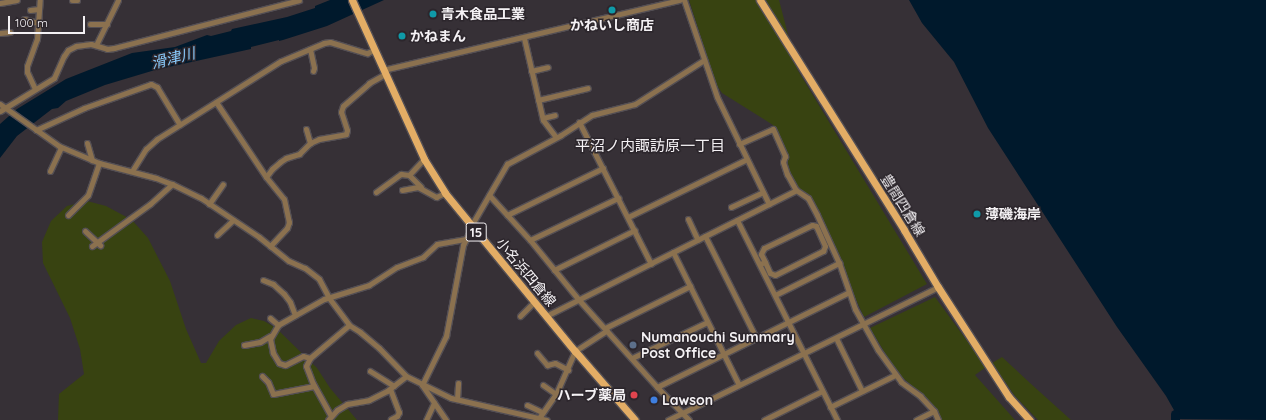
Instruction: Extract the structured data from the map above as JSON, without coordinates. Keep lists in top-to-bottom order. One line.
{"streets":{"main road":["豊間四倉線","15","小名浜四倉線"]},"districts":["平沼ノ内諏訪原一丁目"],"water":["滑津川"],"places":["かねいし商店","青木食品工業","かねまん","薄磯海岸","Numanouchi Summary Post Office","ハーブ薬局","Lawson"],"scale_bar":"100 m"}
